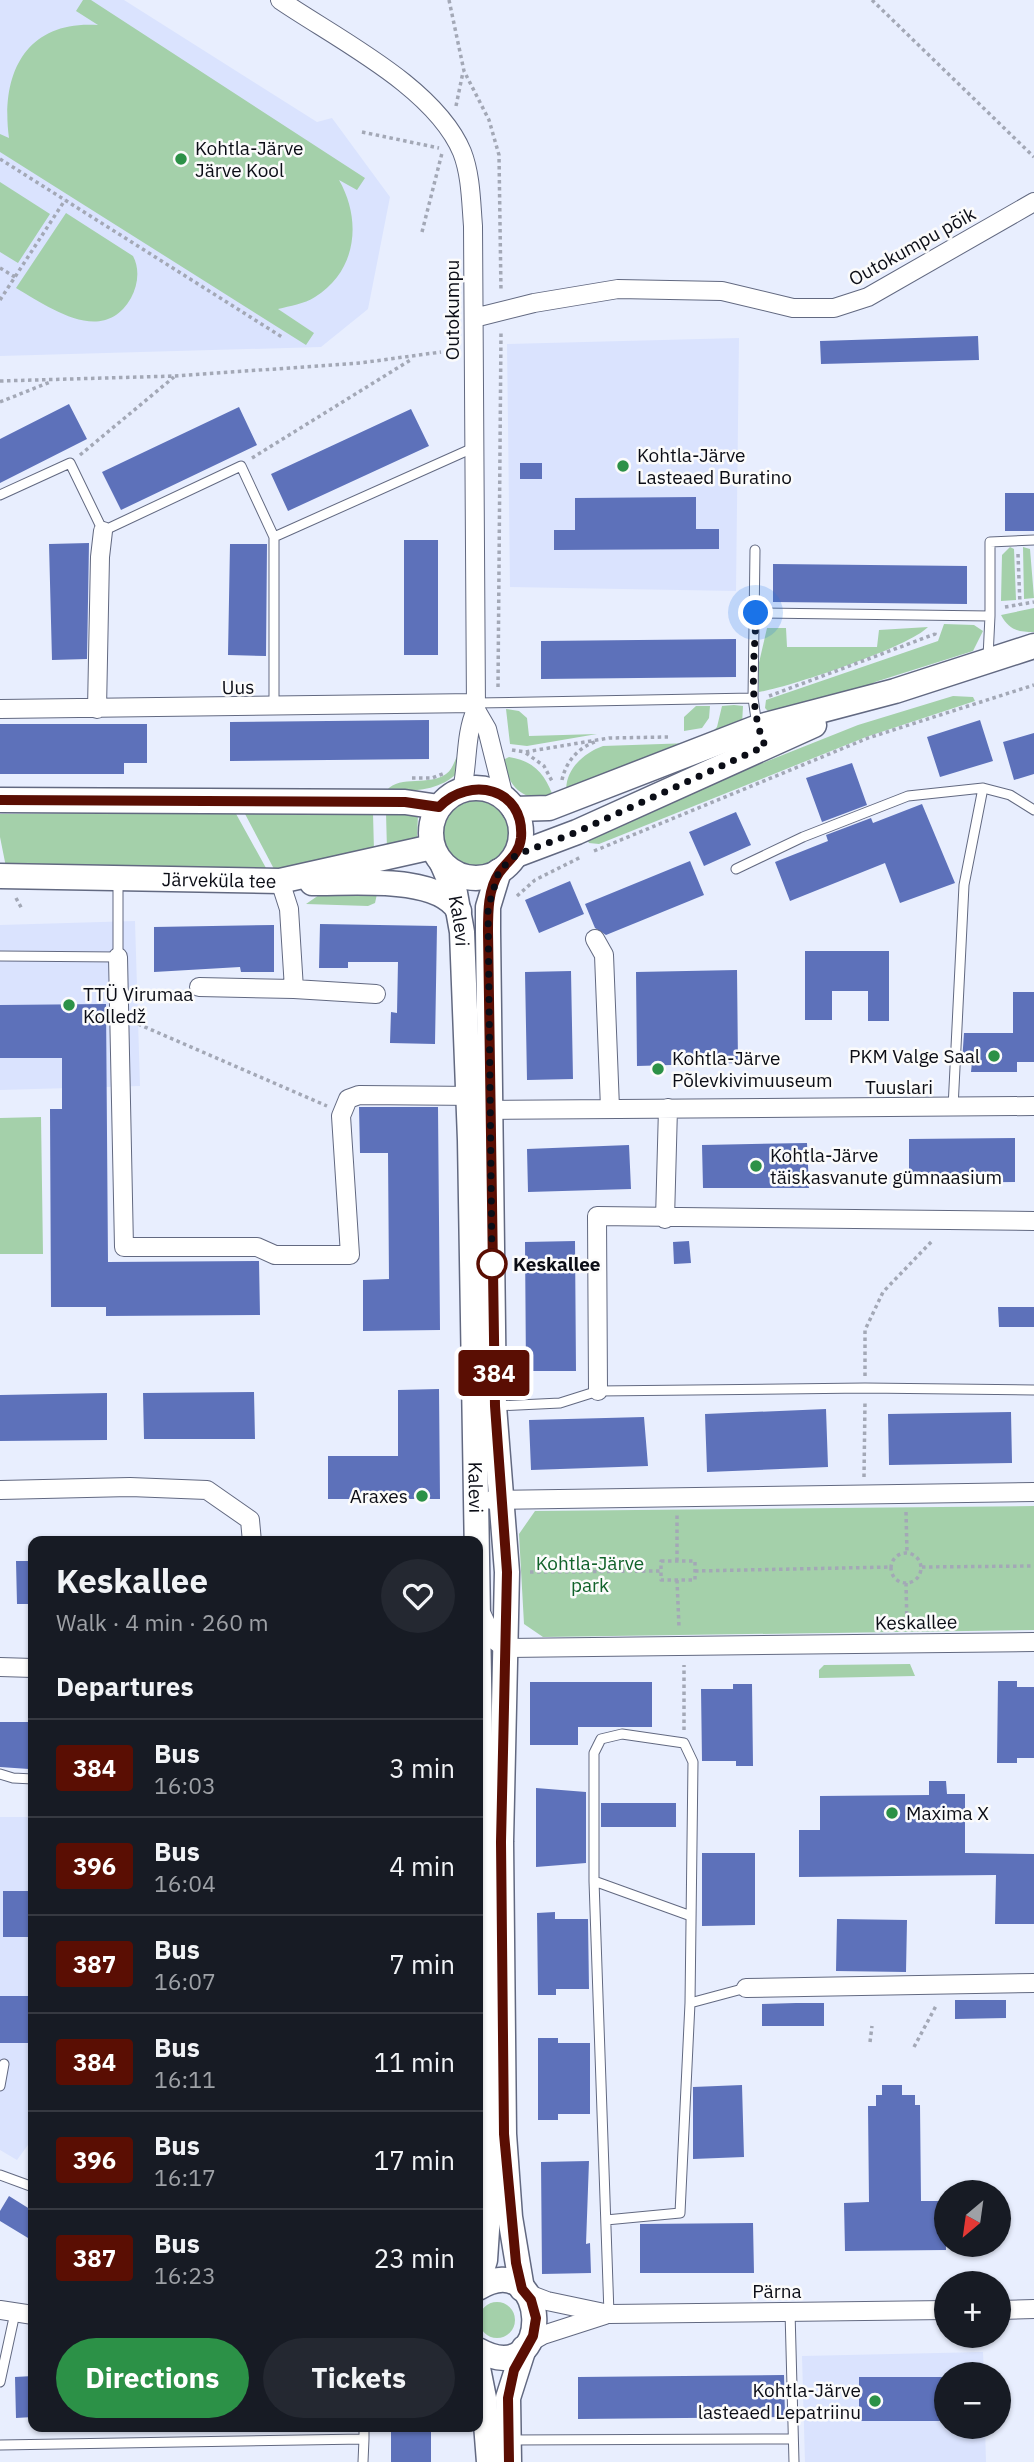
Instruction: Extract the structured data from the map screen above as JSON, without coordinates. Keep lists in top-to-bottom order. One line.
{"streets":{"main road":["Järveküla tee","Kalevi"],"street":["Outokumpu põik","Outokumpu","Uus","Tuuslari","Keskallee","Pärna"]},"crossings":[["Outokumpu põik","Outokumpu"],["Outokumpu","Uus"],["Outokumpu","Järveküla tee"],["Outokumpu","Kalevi"],["Järveküla tee","Kalevi"],["Kalevi","Tuuslari"],["Kalevi","Keskallee"],["Kalevi","Pärna"]],"parks":["Kohtla-Järve park"],"places":["Kohtla-Järve Järve Kool","Kohtla-Järve Lasteaed Buratino","TTÜ Virumaa Kolledž","PKM Valge Saal","Kohtla-Järve Põlevkivimuuseum","Kohtla-Järve täiskasvanute gümnaasium","Keskallee","Araxes","Maxima X","Kohtla-Järve lasteaed Lepatriinu"],"lines":["bus line 384"],"north":"bottom left","page":{"on_map":"384","heading":[["Keskallee","Walk · 4 min · 260 m"],"Departures"],"list":[{"mark":"384","name":"Bus","note":"16:03","value":"3 min"},{"mark":"396","name":"Bus","note":"16:04","value":"4 min"},{"mark":"387","name":"Bus","note":"16:07","value":"7 min"},{"mark":"384","name":"Bus","note":"16:11","value":"11 min"},{"mark":"396","name":"Bus","note":"16:17","value":"17 min"},{"mark":"387","name":"Bus","note":"16:23","value":"23 min"}],"map_buttons":["+","−"],"buttons":["Directions","Tickets"]}}
